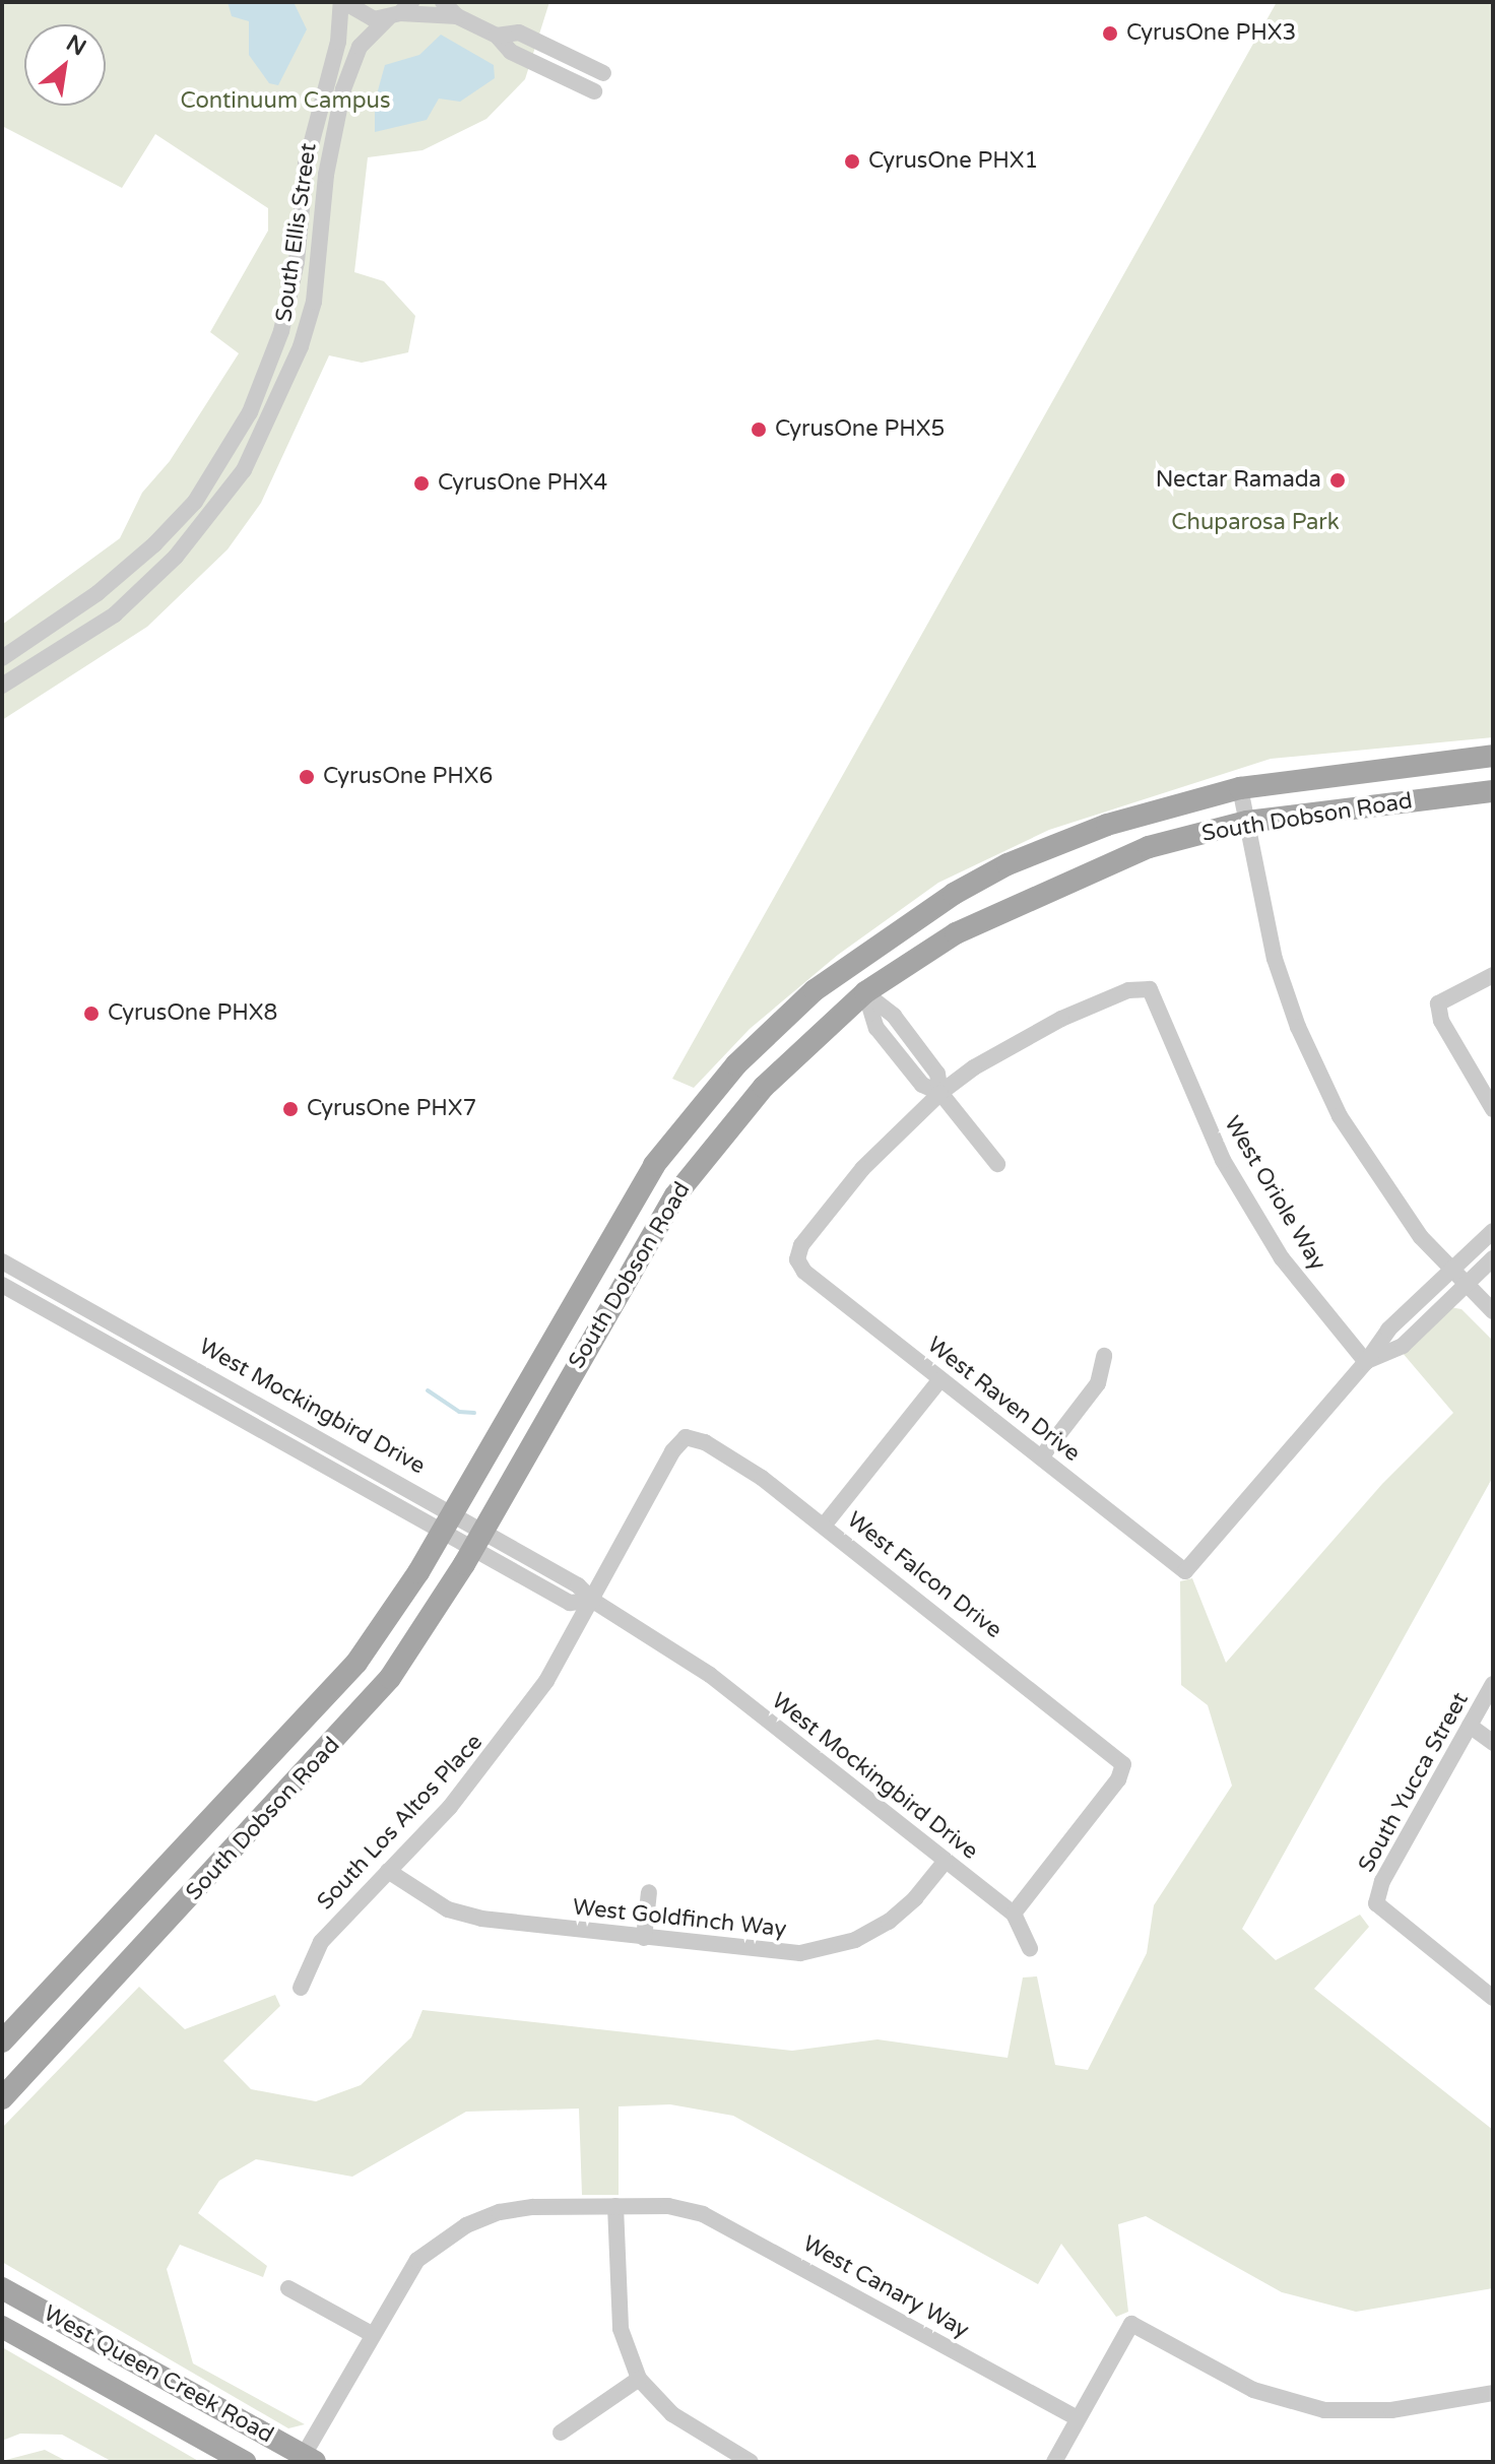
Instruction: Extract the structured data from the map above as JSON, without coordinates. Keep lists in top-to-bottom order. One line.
{"streets":{"main road":["South Dobson Road","West Queen Creek Road"],"street":["South Ellis Street","West Oriole Way","West Raven Drive","West Mockingbird Drive","West Falcon Drive","South Yucca Street","South Los Altos Place","West Goldfinch Way","West Canary Way"]},"crossings":[["South Dobson Road","West Mockingbird Drive"],["West Oriole Way","West Raven Drive"],["West Mockingbird Drive","West Falcon Drive"],["West Mockingbird Drive","South Los Altos Place"],["West Mockingbird Drive","West Goldfinch Way"],["West Falcon Drive","South Los Altos Place"],["South Los Altos Place","West Goldfinch Way"],["West Canary Way","West Queen Creek Road"]],"parks":["Continuum Campus","Chuparosa Park"],"places":["CyrusOne PHX3","CyrusOne PHX1","CyrusOne PHX5","Nectar Ramada","CyrusOne PHX4","CyrusOne PHX6","CyrusOne PHX8","CyrusOne PHX7"],"north":"top right"}
